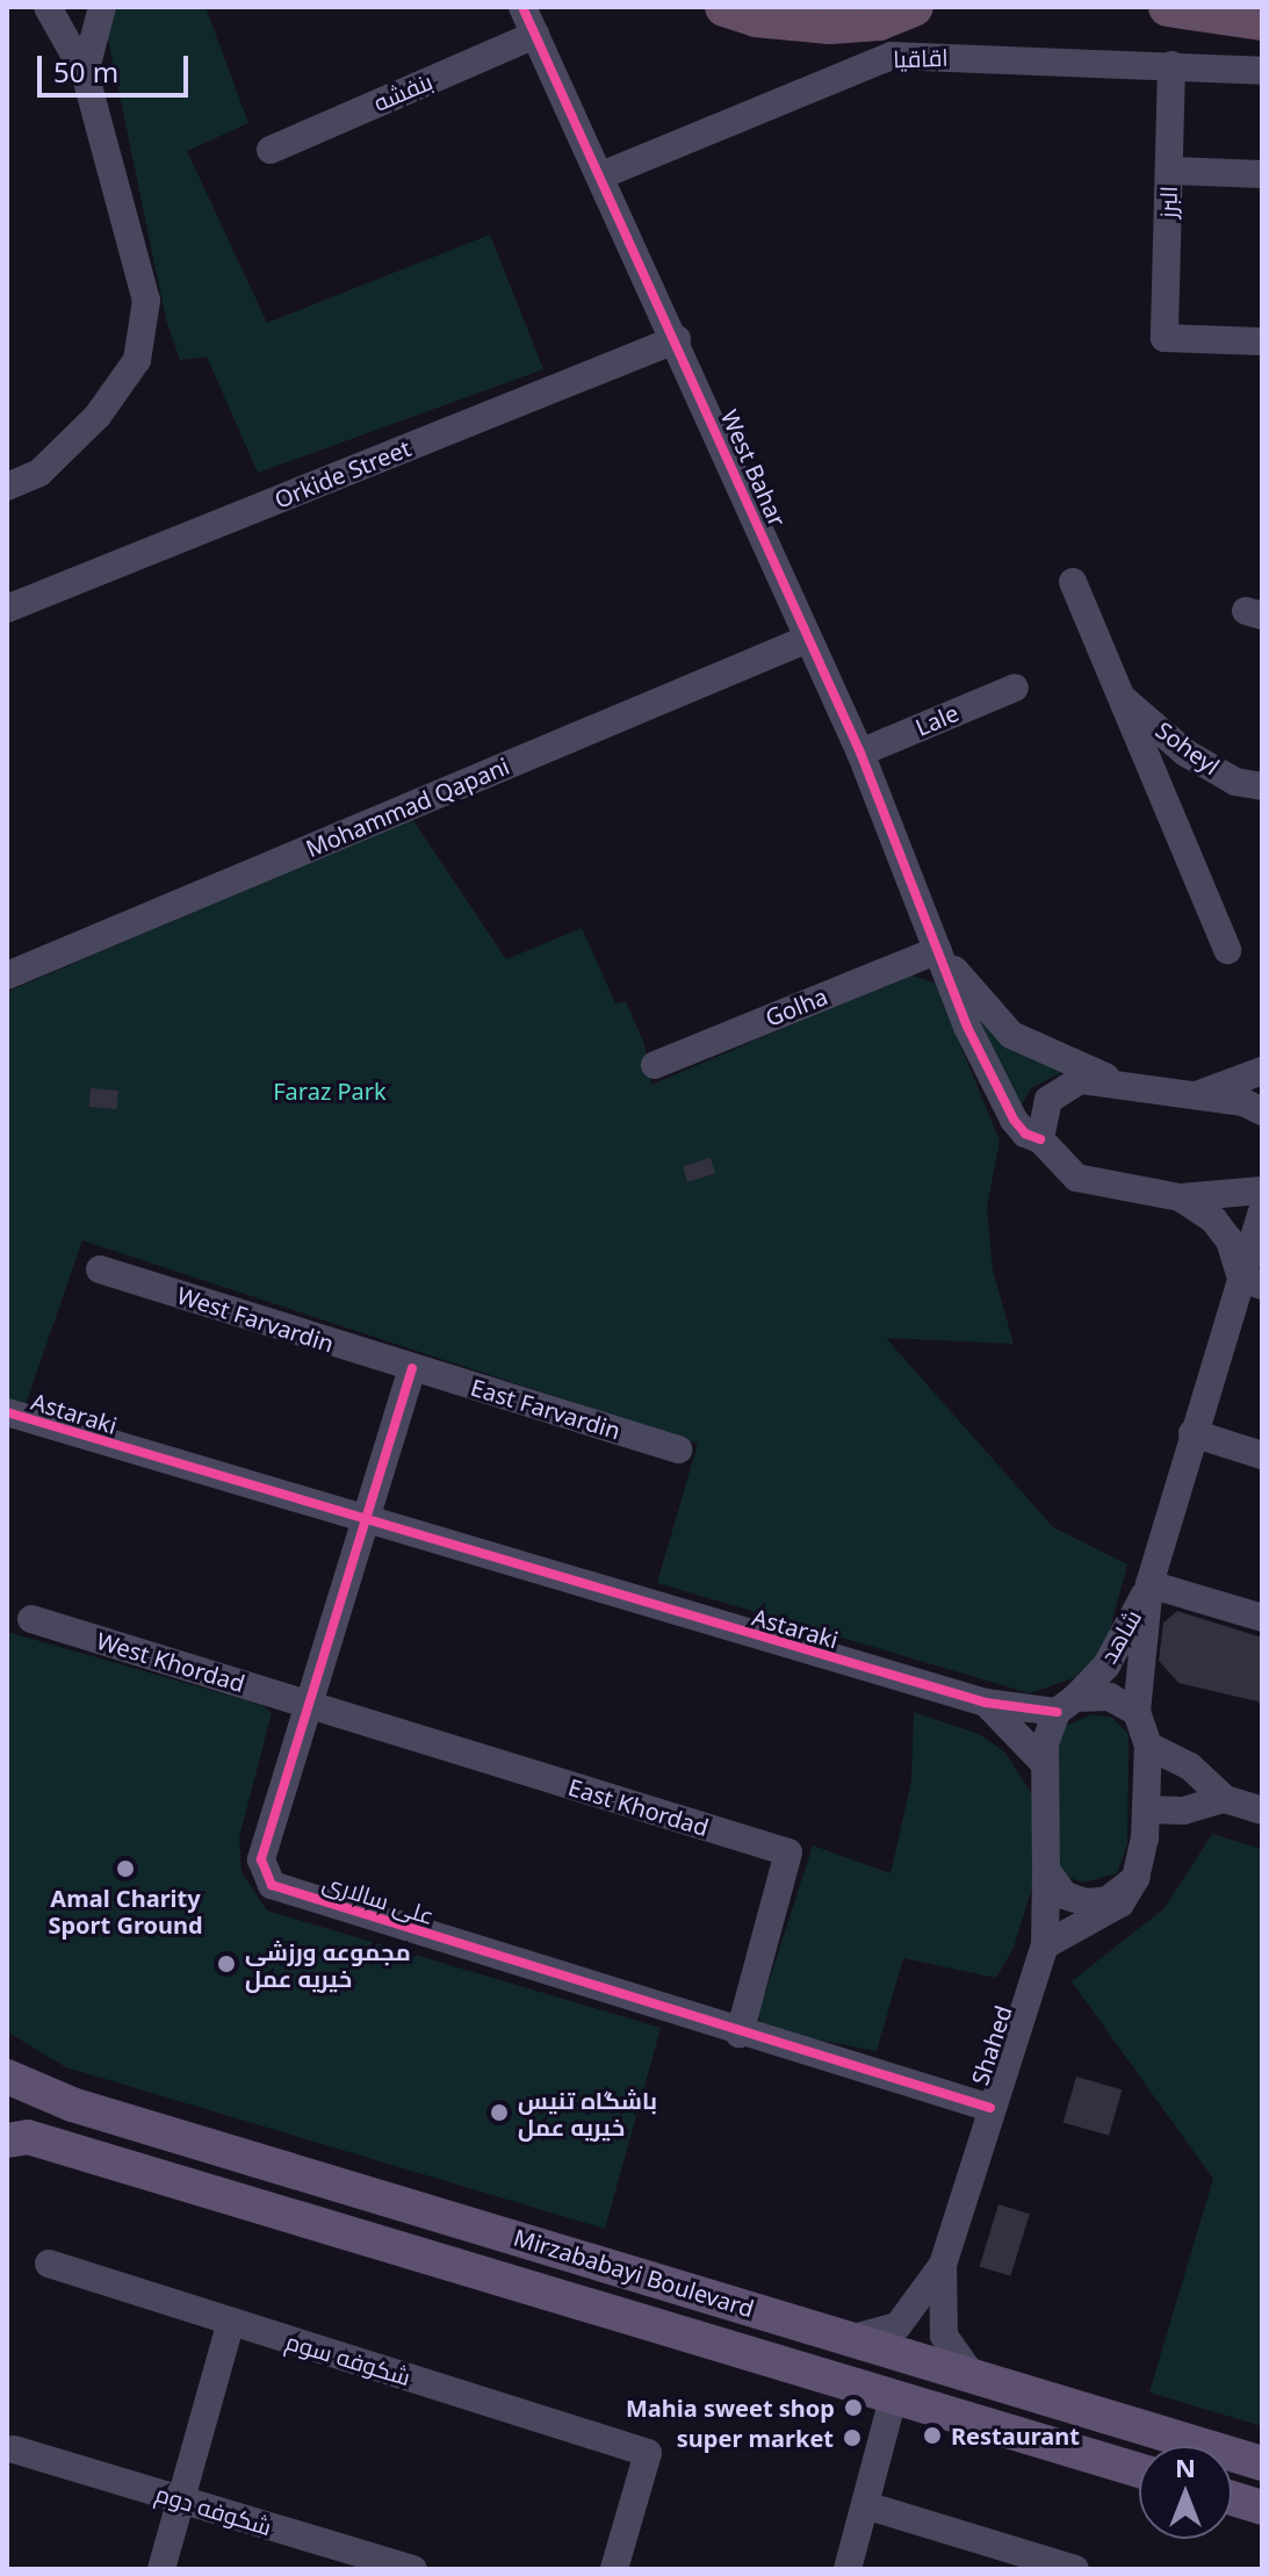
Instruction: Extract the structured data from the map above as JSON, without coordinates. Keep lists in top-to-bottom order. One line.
{"streets":{"main road":["Mirzababayi Boulevard"],"street":["اقاقیا","بنفشه","البرز","West Bahar","Orkide Street","Lale","Soheyl","Mohammad Qapani","Golha","West Farvardin","East Farvardin","Astaraki","شاهد","West Khordad","East Khordad","علی سالاری","Shahed","شکوفه سوم","شکوفه دوم"]},"crossings":[["اقاقیا","البرز"],["اقاقیا","West Bahar"],["بنفشه","West Bahar"],["West Bahar","Orkide Street"],["West Bahar","Lale"],["West Bahar","Mohammad Qapani"],["West Bahar","Golha"],["West Farvardin","East Farvardin"],["West Farvardin","علی سالاری"],["East Farvardin","علی سالاری"],["Astaraki","شاهد"],["Astaraki","علی سالاری"],["Astaraki","Shahed"],["شاهد","Shahed"],["West Khordad","East Khordad"],["West Khordad","علی سالاری"],["East Khordad","علی سالاری"],["علی سالاری","Shahed"],["Shahed","Mirzababayi Boulevard"]],"parks":["Faraz Park"],"places":["Amal Charity Sport Ground","مجموعه ورزشی خیریه عمل","باشگاه تنیس خیریه عمل","Mahia sweet shop","Restaurant","super market"],"scale_bar":"50 m","north":"top"}
